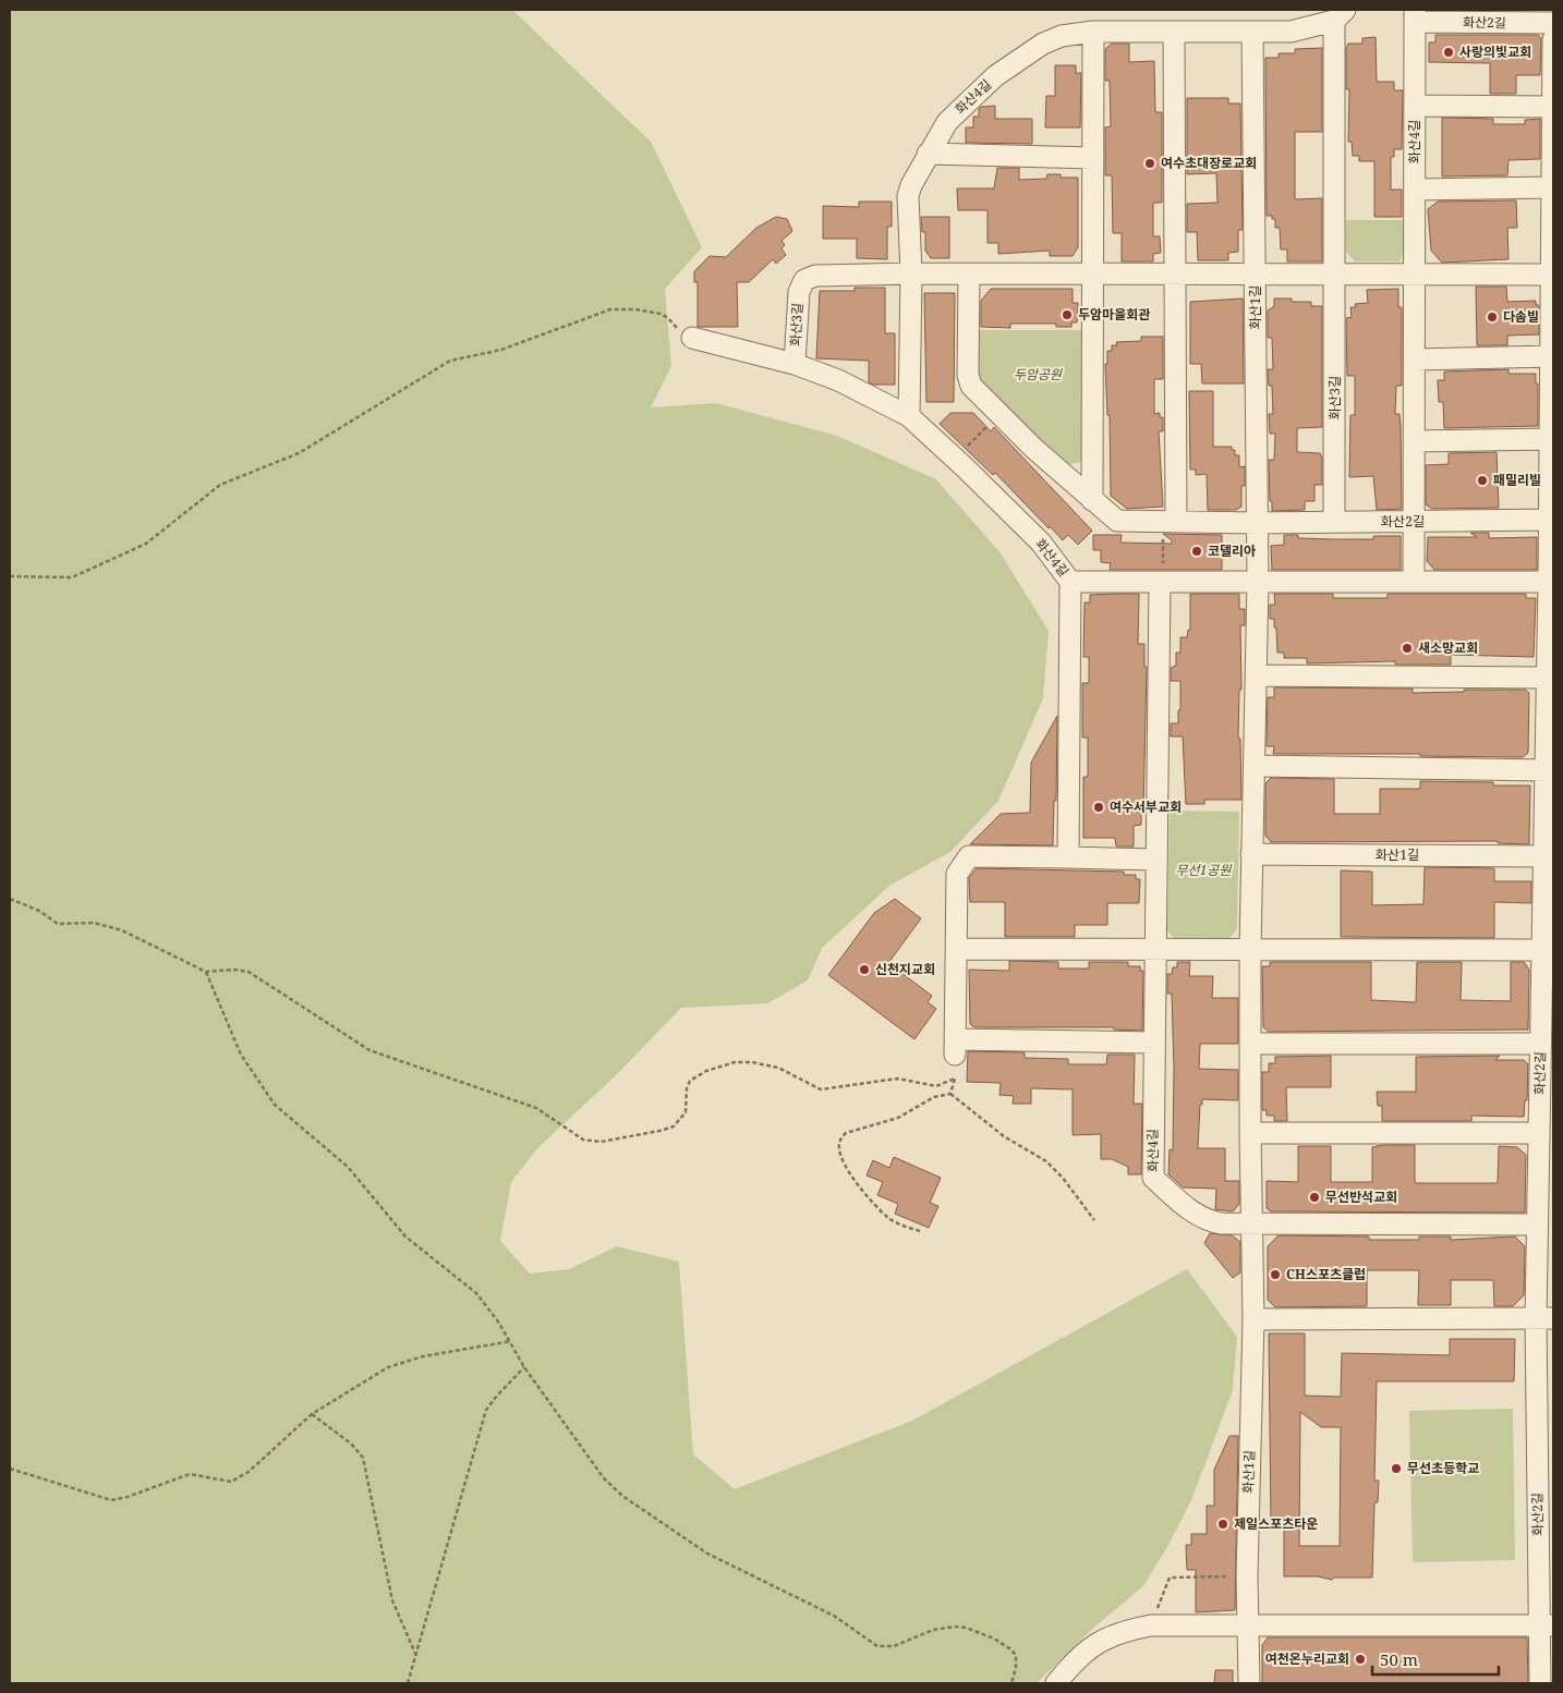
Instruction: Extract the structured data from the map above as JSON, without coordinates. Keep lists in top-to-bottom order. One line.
{"streets":{"street":["화산2길","화산4길","화산1길","화산3길"]},"crossings":[["화산2길","화산4길"],["화산2길","화산1길"],["화산2길","화산3길"],["화산4길","화산1길"],["화산4길","화산3길"],["화산1길","화산3길"]],"parks":["두암공원","무선1공원"],"places":["사랑의빛교회","여수초대장로교회","두암마을회관","다솜빌","패밀리빌","코델리아","새소망교회","여수서부교회","신천지교회","무선반석교회","CH스포츠클럽","무선초등학교","제일스포츠타운","여천온누리교회"],"scale_bar":"50 m"}
